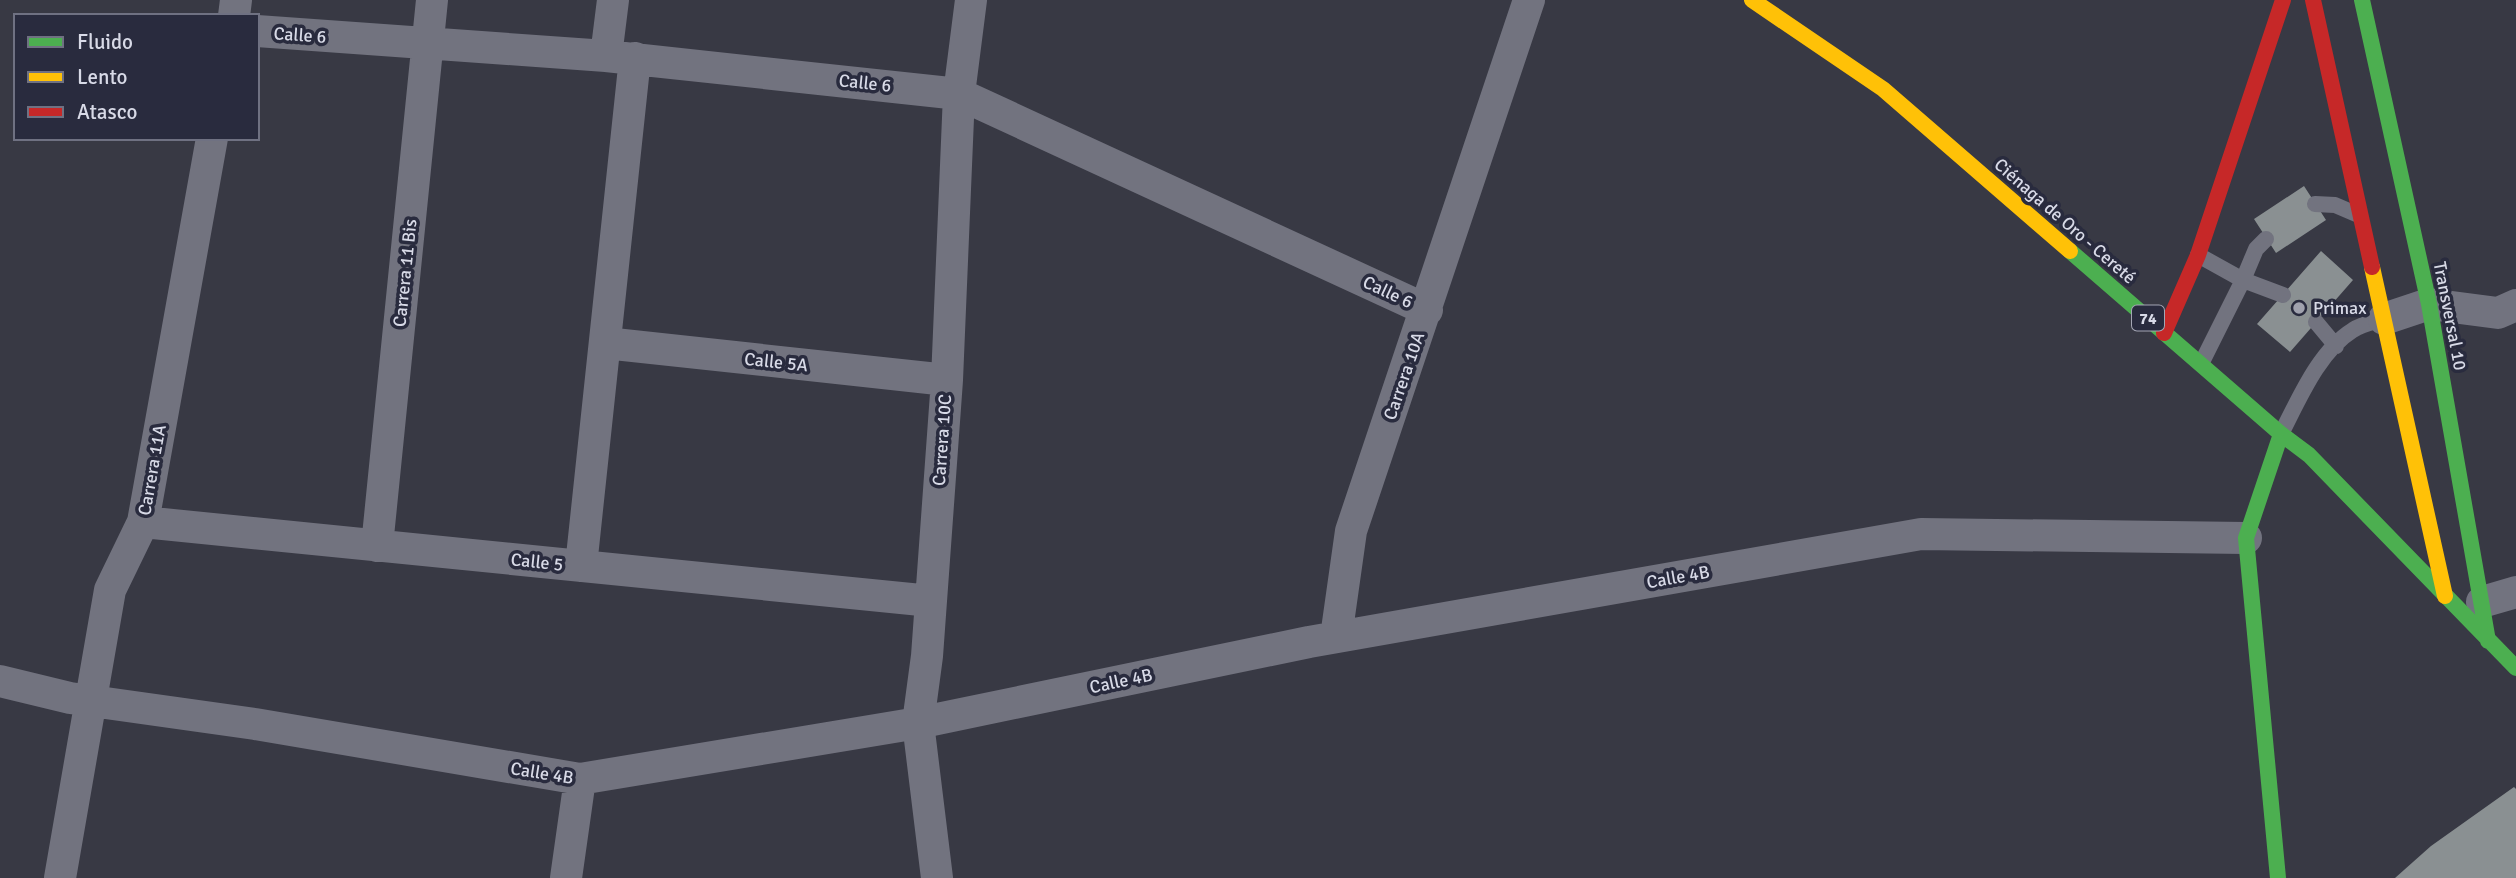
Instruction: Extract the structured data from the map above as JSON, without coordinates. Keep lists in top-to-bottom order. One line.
{"streets":{"main road":["Ciénaga de Oro - Cereté","Transversal 10","74"],"street":["Calle 6","Carrera 11 Bis","Calle 5A","Carrera 10A","Carrera 10C","Carrera 11A","Calle 5","Calle 4B"]},"crossings":[["Calle 6","Carrera 11 Bis"],["Calle 6","Carrera 10A"],["Calle 6","Carrera 10C"],["Ciénaga de Oro - Cereté","Transversal 10"],["Carrera 11 Bis","Calle 5"],["Calle 5A","Carrera 10C"],["Carrera 10A","Calle 4B"],["Carrera 10C","Calle 5"],["Carrera 10C","Calle 4B"],["Carrera 11A","Calle 5"],["Carrera 11A","Calle 4B"]],"places":["Primax"],"legend":["Fluido","Lento","Atasco"]}
